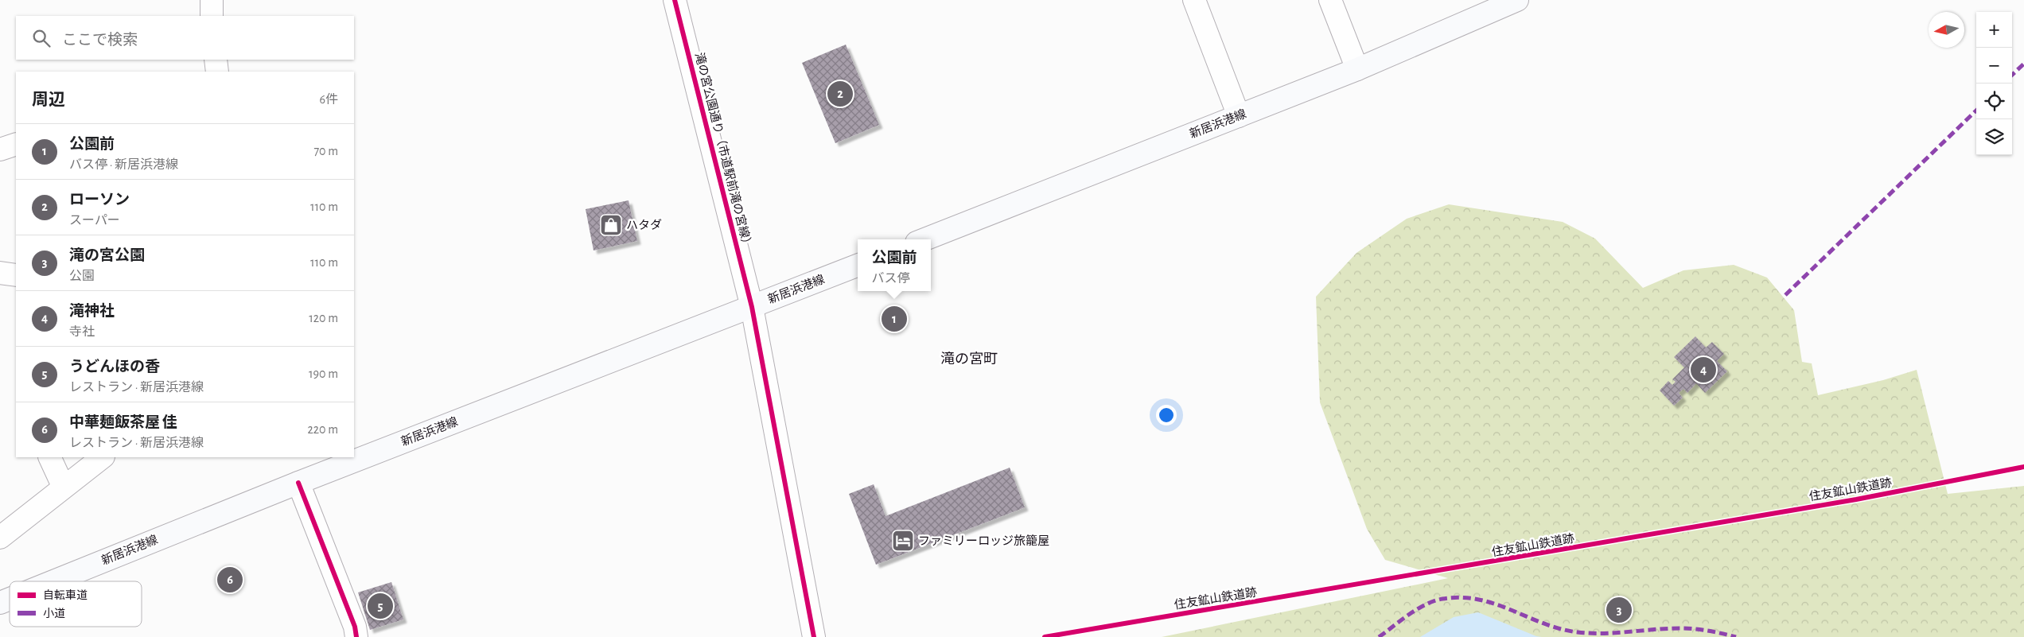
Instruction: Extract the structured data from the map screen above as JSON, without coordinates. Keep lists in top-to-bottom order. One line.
{"streets":{"main road":["新居浜港線"],"street":["滝の宮公園通り（市道駅前滝の宮線）"],"cycle path":["住友鉱山鉄道跡"]},"crossings":[["新居浜港線","滝の宮公園通り（市道駅前滝の宮線）"]],"districts":["滝の宮町"],"places":{"shop":["ハタダ"],"hotel":["ファミリーロッジ旅籠屋"]},"legend":["自転車道","小道"],"north":"left","page":{"map_buttons":["+","−"],"search":"ここで検索","heading":["周辺","6件"],"pins":["2","1","4","6","5","3"],"list":[{"mark":"1","name":"公園前","note":"バス停 · 新居浜港線","value":"70 m"},{"mark":"2","name":"ローソン","note":"スーパー","value":"110 m"},{"mark":"3","name":"滝の宮公園","note":"公園","value":"110 m"},{"mark":"4","name":"滝神社","note":"寺社","value":"120 m"},{"mark":"5","name":"うどんほの香","note":"レストラン · 新居浜港線","value":"190 m"},{"mark":"6","name":"中華麺飯茶屋 佳","note":"レストラン · 新居浜港線","value":"220 m"}],"popup":["公園前","バス停"]}}
